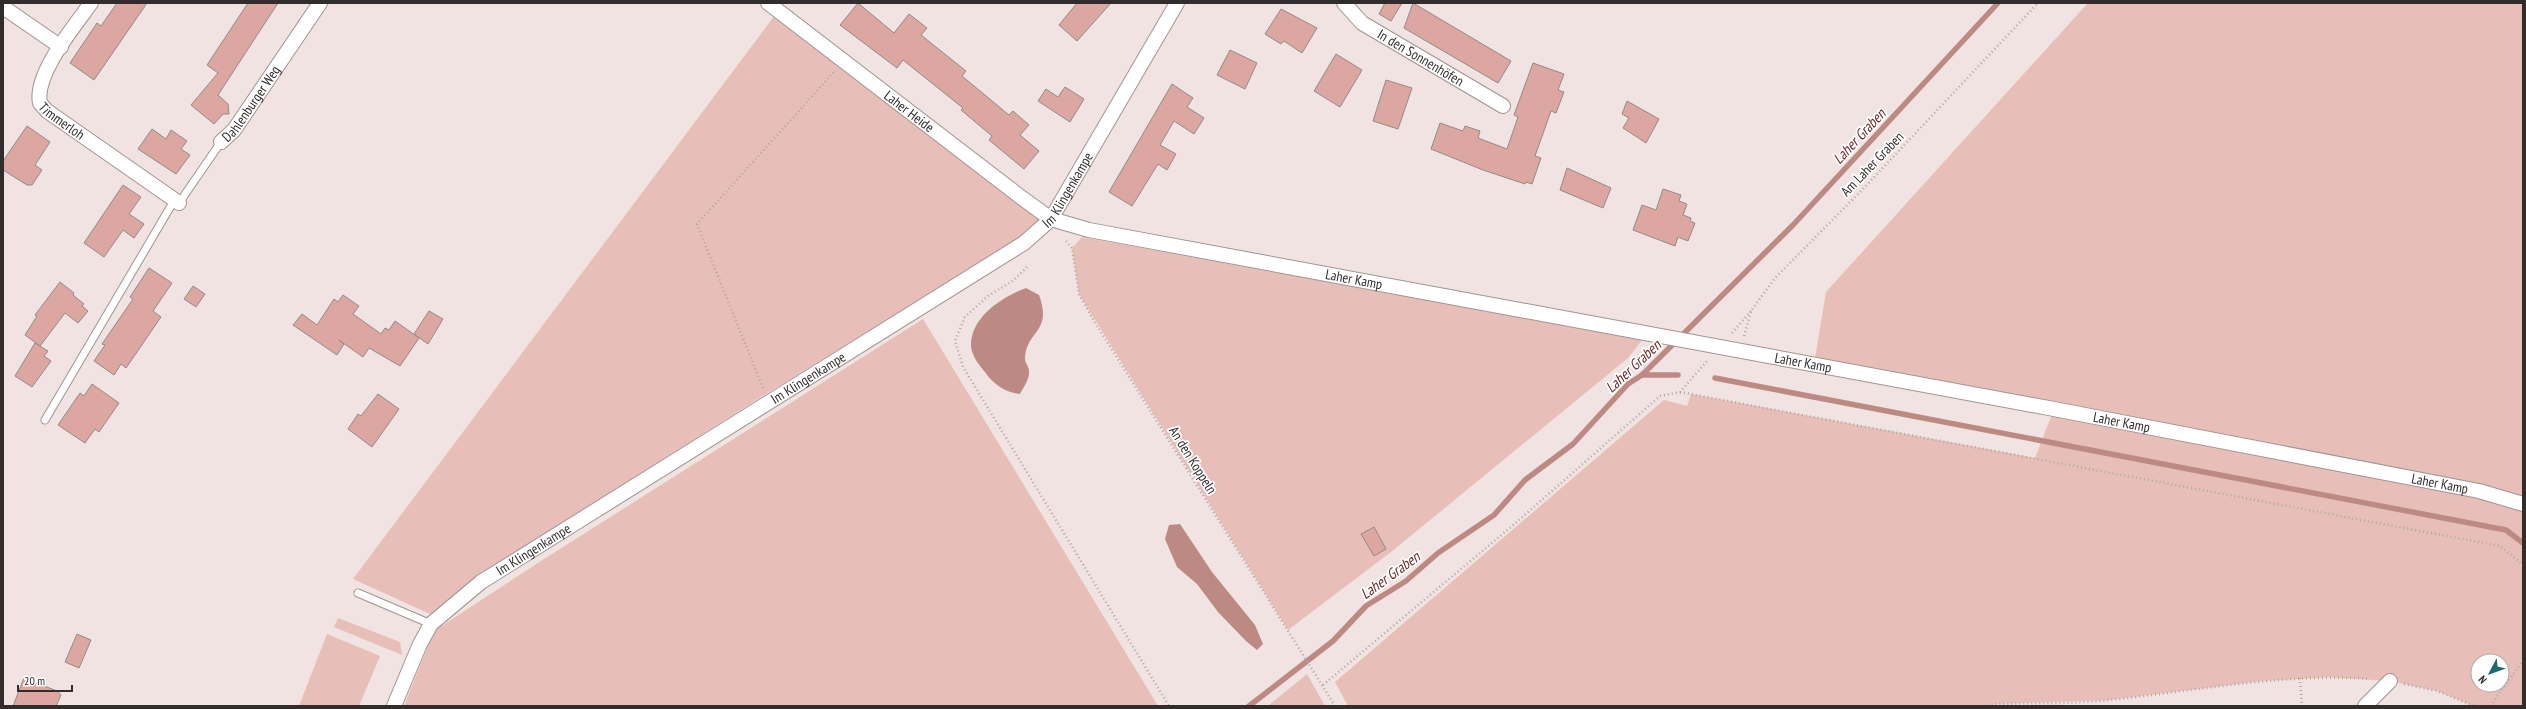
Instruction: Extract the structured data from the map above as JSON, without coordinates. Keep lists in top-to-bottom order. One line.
{"streets":{"street":["In den Sonnenhöfen","Dahlenburger Weg","Laher Heide","Timmerloh","Im Klingenkampe","Laher Kamp"],"path":["Am Laher Graben","An den Koppeln"]},"crossings":[["Dahlenburger Weg","Timmerloh"],["Laher Heide","Im Klingenkampe"],["Laher Heide","Laher Kamp"],["Laher Heide","An den Koppeln"],["Am Laher Graben","Laher Kamp"],["Im Klingenkampe","Laher Kamp"],["Im Klingenkampe","An den Koppeln"],["Laher Kamp","An den Koppeln"]],"water":["Laher Graben"],"scale_bar":"20 m","north":"bottom left"}
